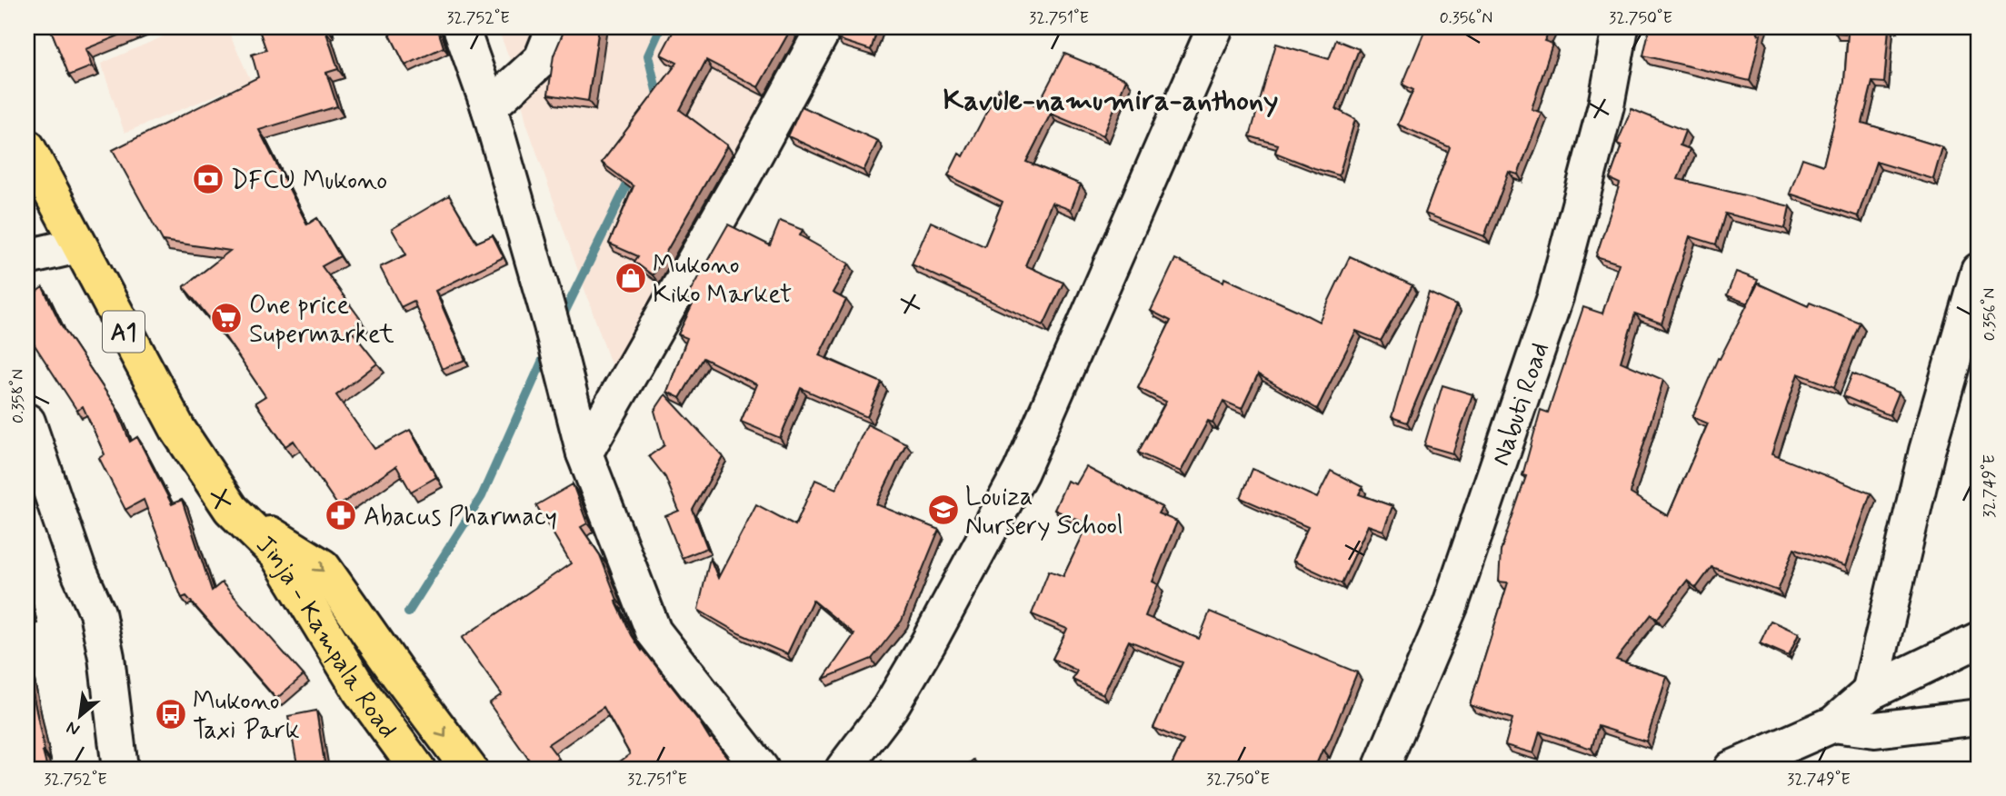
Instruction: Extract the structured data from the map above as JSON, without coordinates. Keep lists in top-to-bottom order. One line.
{"streets":{"highway":["A1","Jinja - Kampala Road"],"street":["Nabuti Road"]},"districts":["Kavule-namumira-anthony"],"places":{"bank":["DFCU Mukono"],"shop":["Mukono Kiko Market"],"supermarket":["One price Supermarket"],"school or university":["Louiza Nursery School"],"pharmacy":["Abacus Pharmacy"],"bus stop":["Mukono Taxi Park"]},"north":"bottom left","coordinates":["32.752°E","32.751°E","0.356°N","32.750°E","0.358°N","32.749°E"]}
